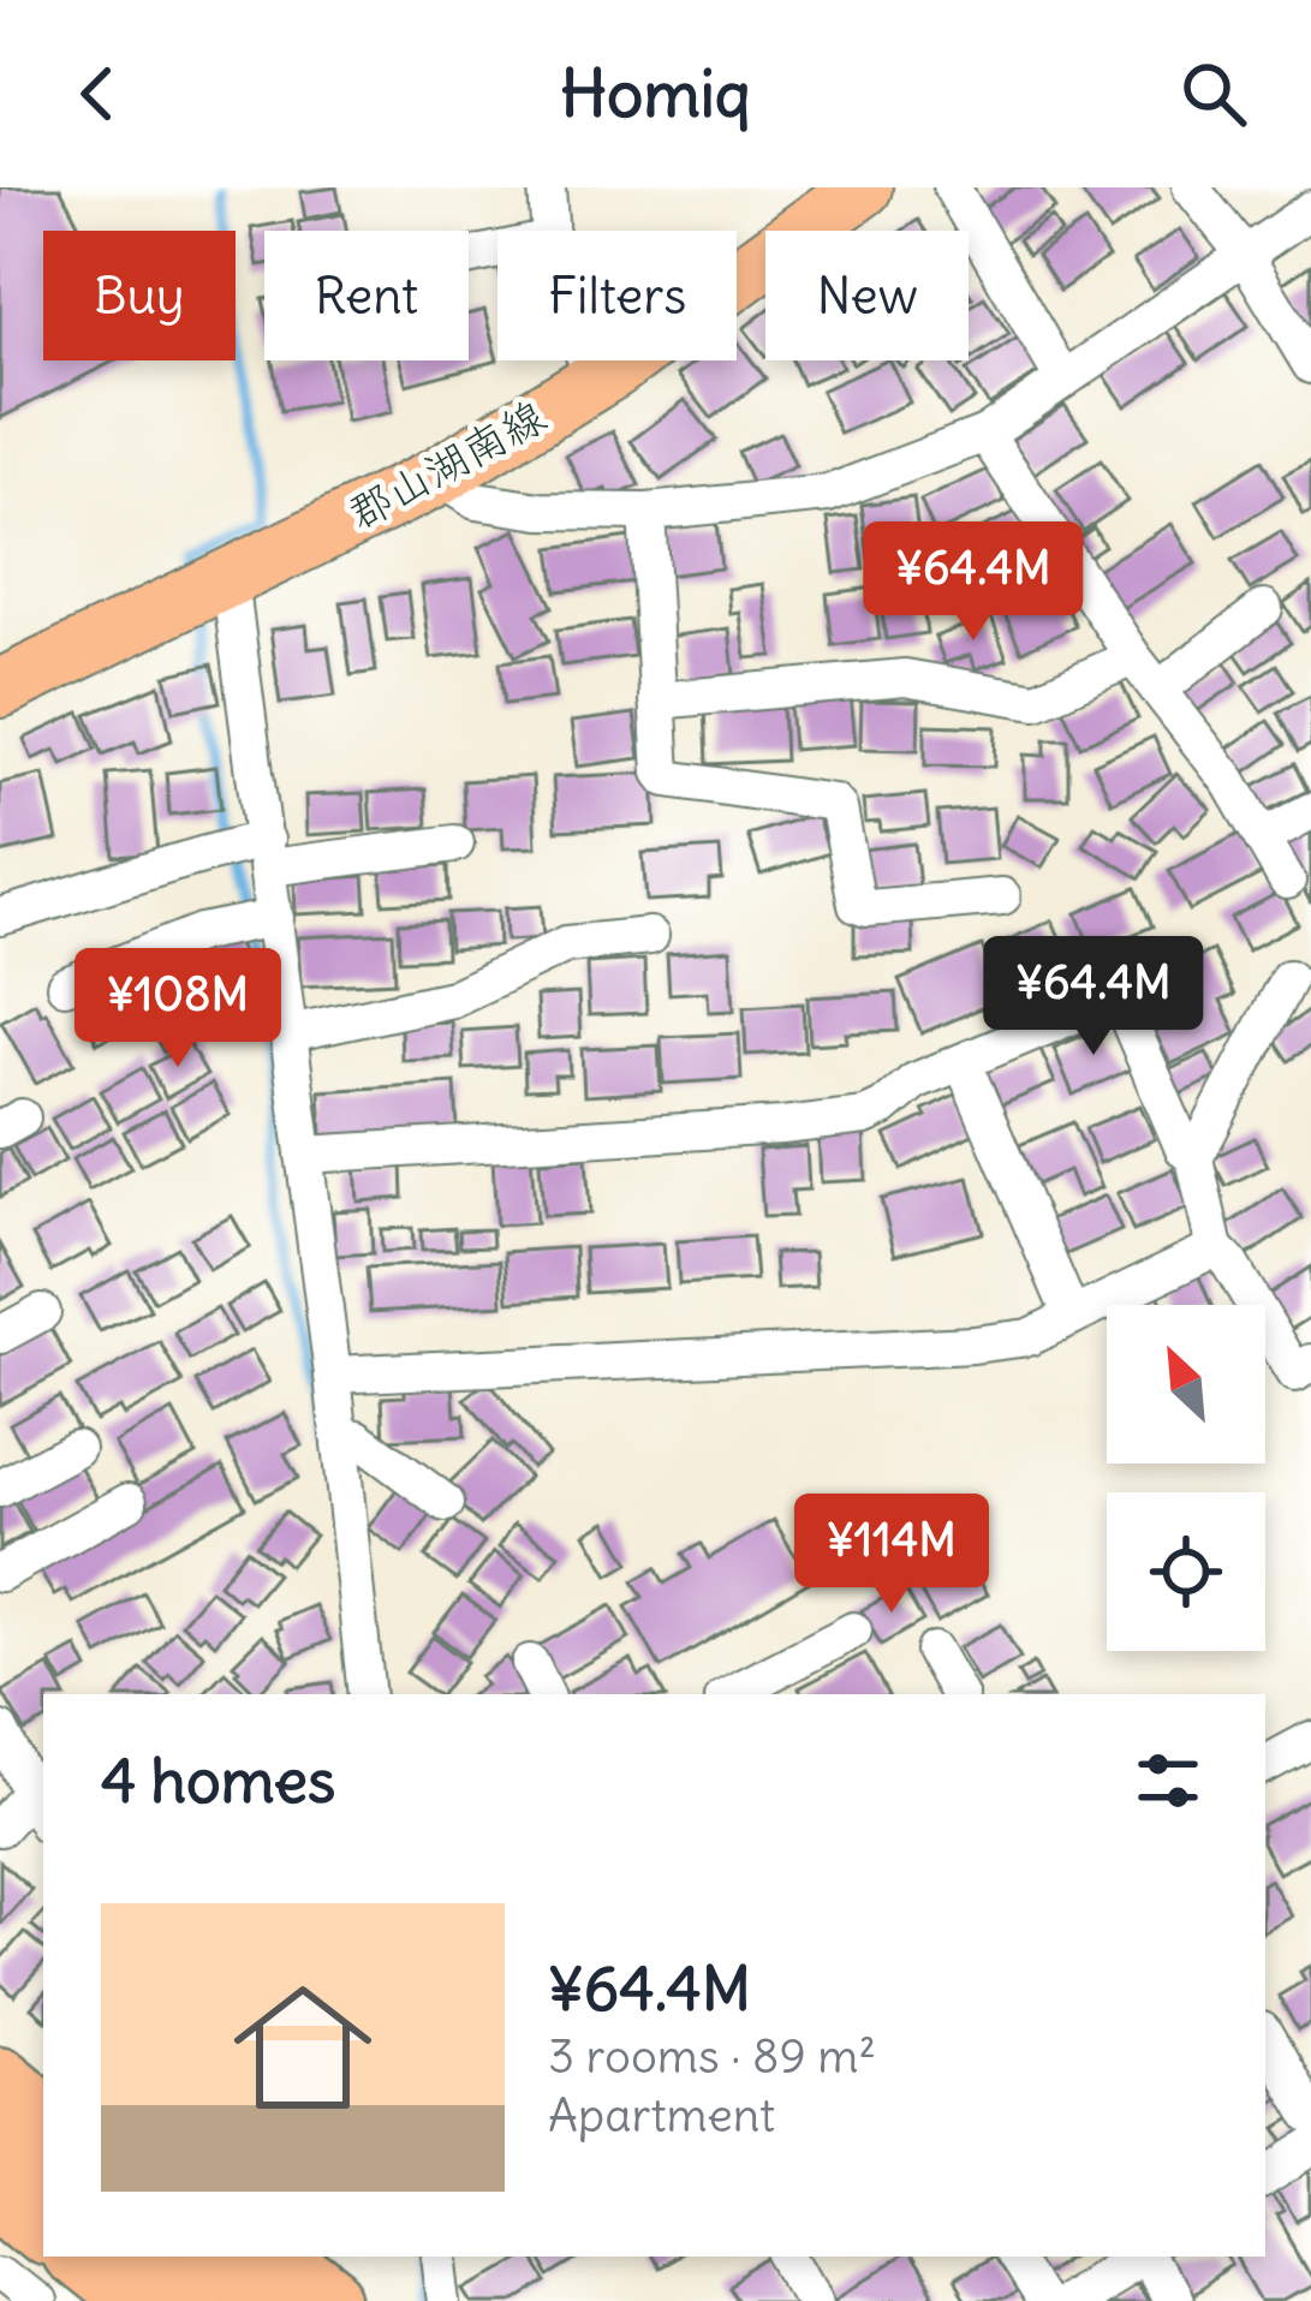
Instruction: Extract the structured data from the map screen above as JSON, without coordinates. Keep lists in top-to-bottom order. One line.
{"streets":{"main road":["郡山湖南線"]},"north":"top left","page":{"header":"Homiq","chip":["Buy","Rent","Filters","New"],"price":["¥64.4M","¥64.4M","¥108M","¥114M"],"heading":"4 homes","list":[{"name":"¥64.4M","note":"3 rooms · 89 m² · Apartment"}]}}
